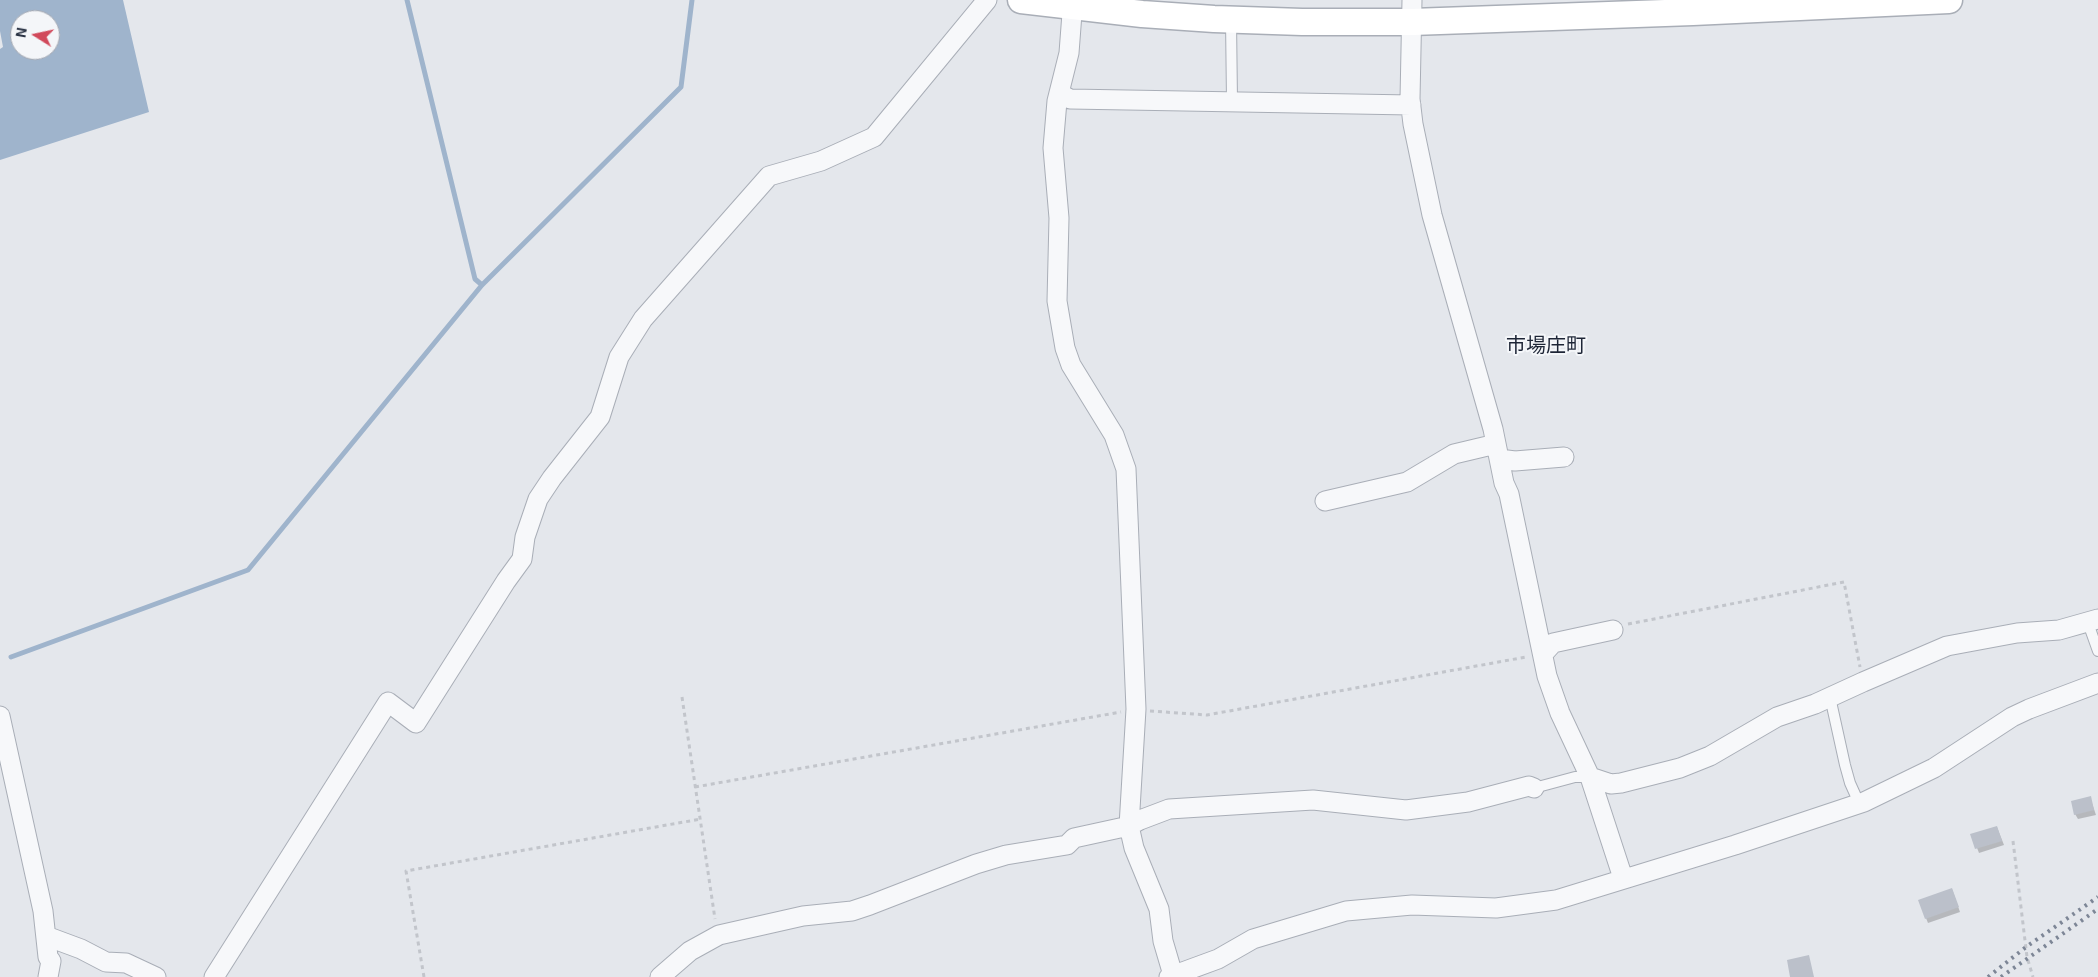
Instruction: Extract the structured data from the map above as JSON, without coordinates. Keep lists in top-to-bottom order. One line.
{"districts":["市場庄町"],"north":"left"}
